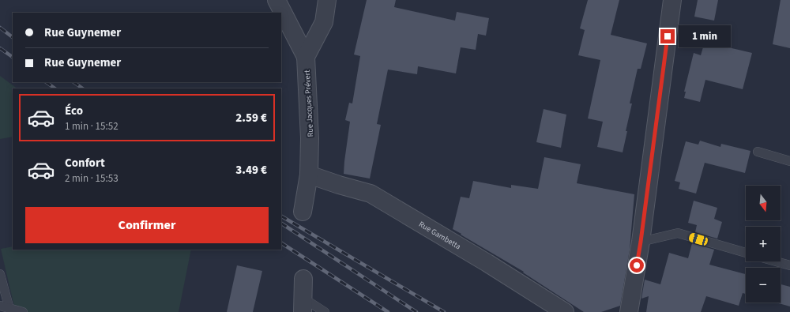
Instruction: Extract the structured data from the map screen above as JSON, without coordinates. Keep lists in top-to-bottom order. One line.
{"streets":{"street":["Rue Jacques Prévert","Rue Gambetta"]},"crossings":[["Rue Jacques Prévert","Rue Gambetta"]],"north":"bottom","page":{"banner":["Rue Guynemer","Rue Guynemer"],"bubble":"1 min","list":[{"name":"Éco","note":"1 min · 15:52","value":"2.59 €"},{"name":"Confort","note":"2 min · 15:53","value":"3.49 €"}],"map_buttons":["+","−"],"buttons":"Confirmer"}}
